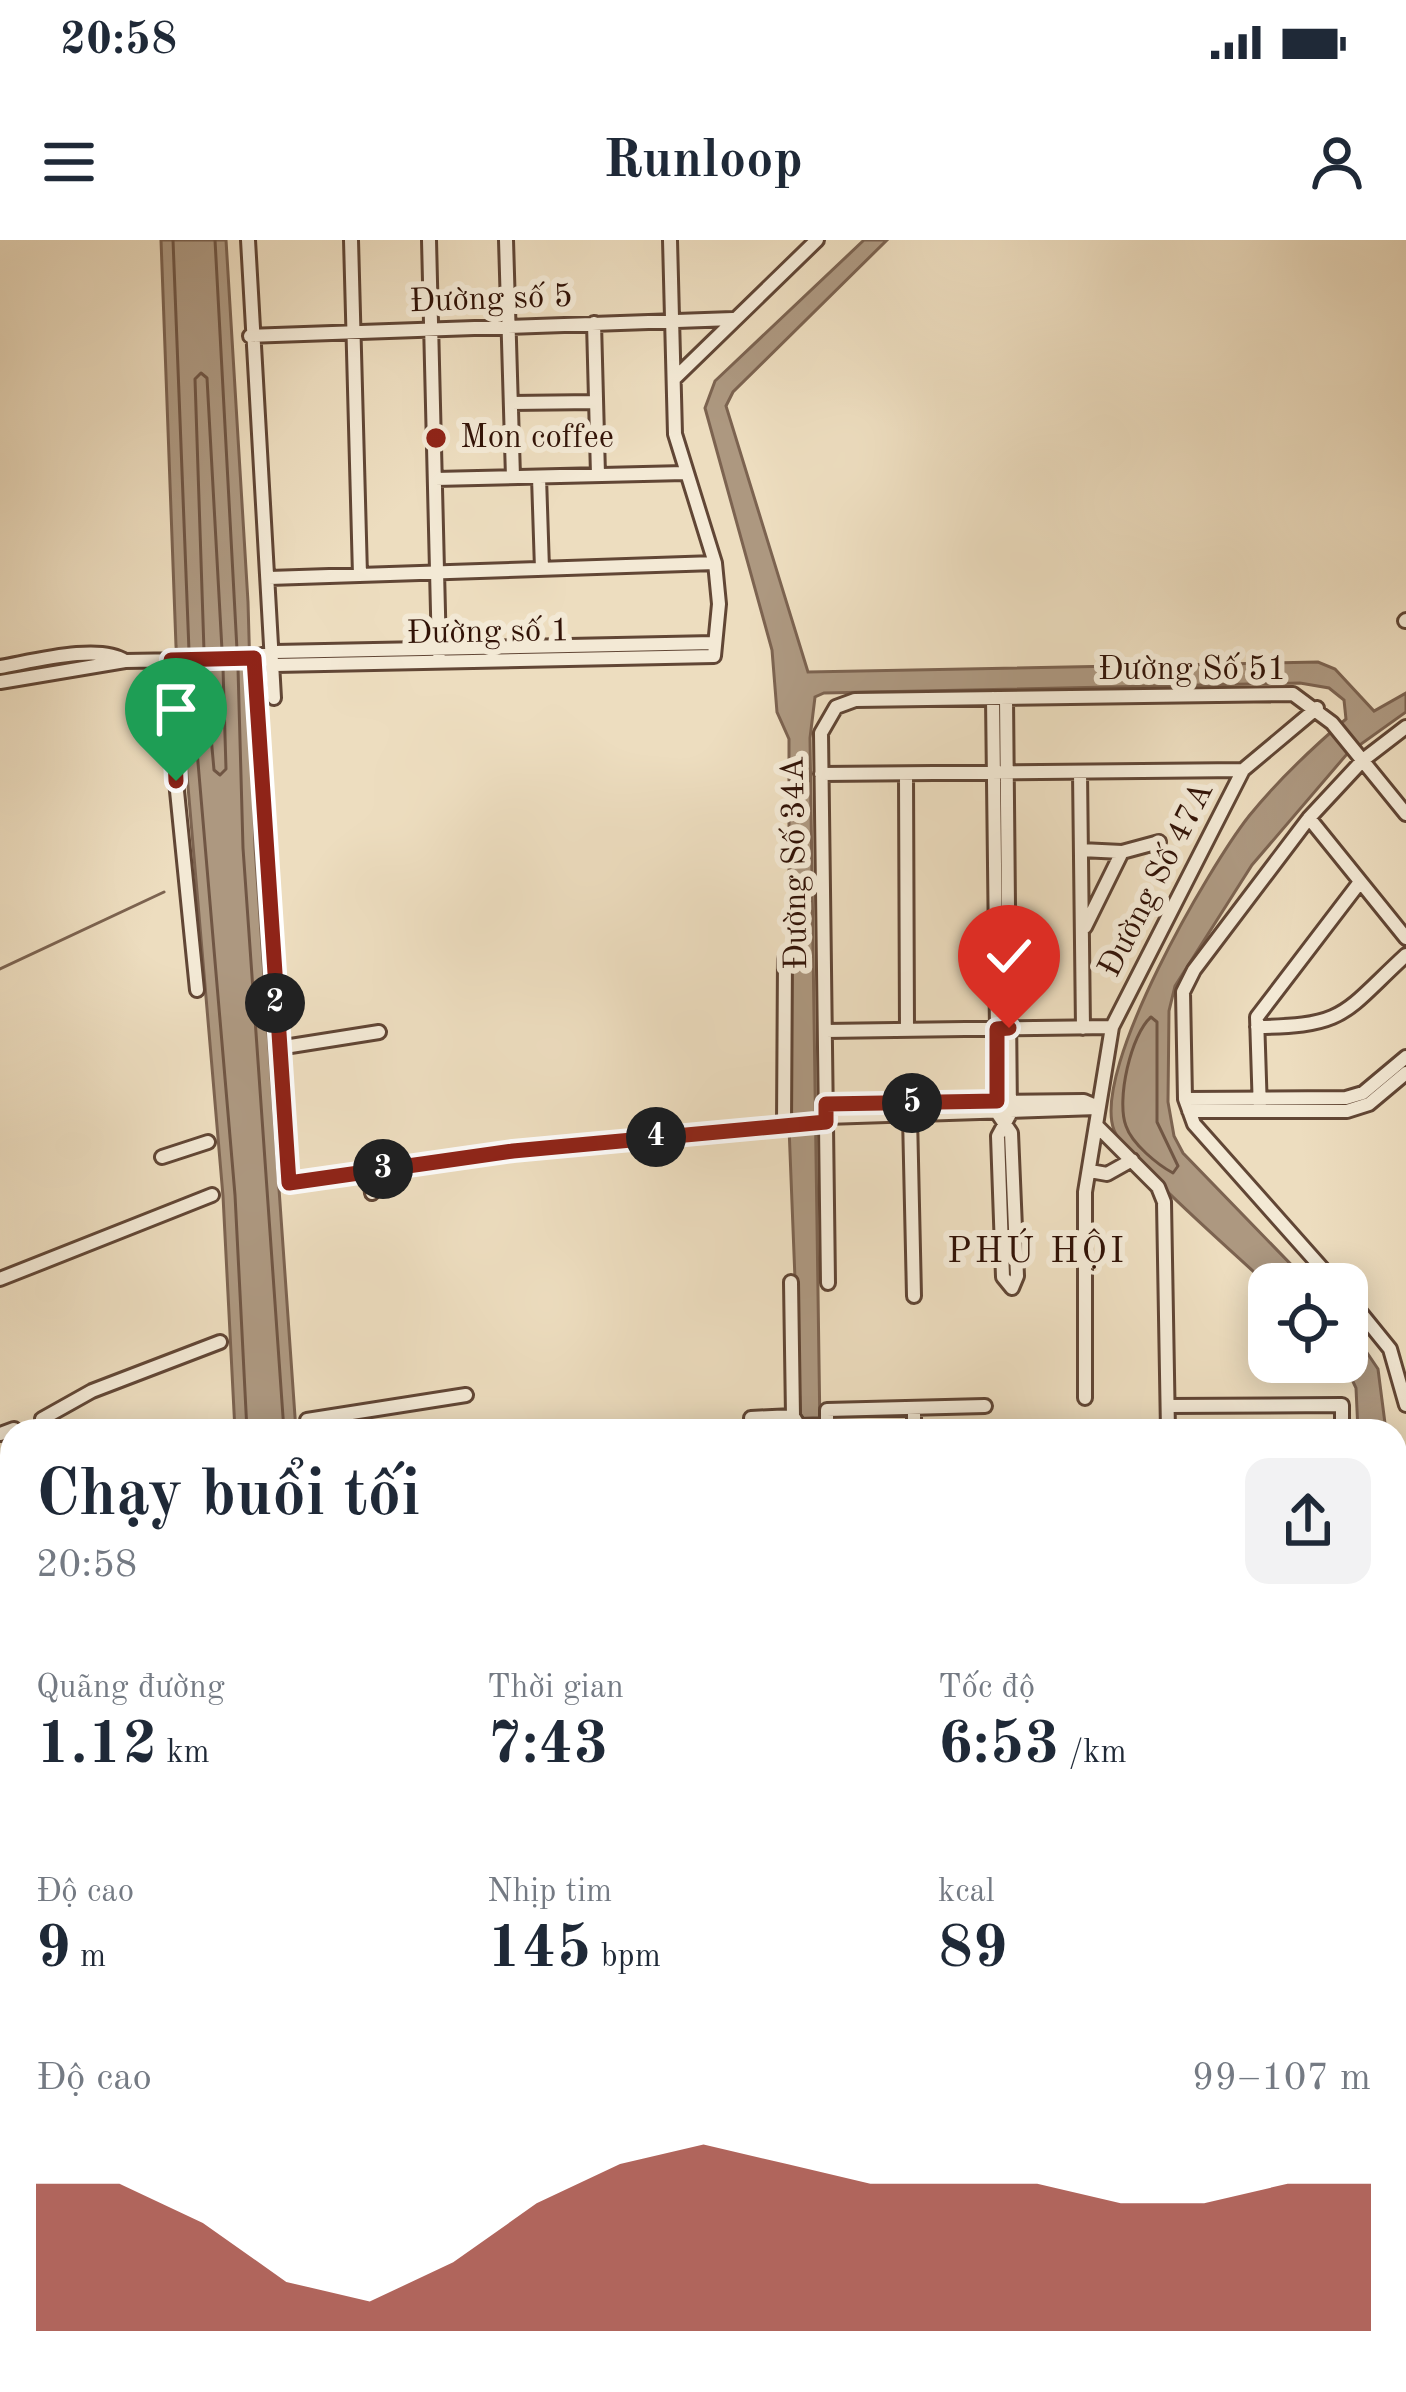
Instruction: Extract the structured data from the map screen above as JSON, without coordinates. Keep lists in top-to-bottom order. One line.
{"streets":{"street":["Đường số 5","Đường số 1","Đường Số 51","Đường Số 34A","Đường Số 47A"]},"crossings":[["Đường Số 51","Đường Số 34A"],["Đường Số 51","Đường Số 47A"]],"districts":["PHÚ HỘI"],"places":["Mon coffee"],"page":{"status":"20:58","header":"Runloop","pins":["2","5","4","3"],"heading":["Chạy buổi tối","20:58"],"stats":[["Quãng đường","1.12 km"],["Thời gian","7:43"],["Tốc độ","6:53 /km"],["Độ cao","9 m"],["Nhịp tim","145 bpm"],["kcal","89"]],"chart":["Độ cao","99–107 m"]}}
